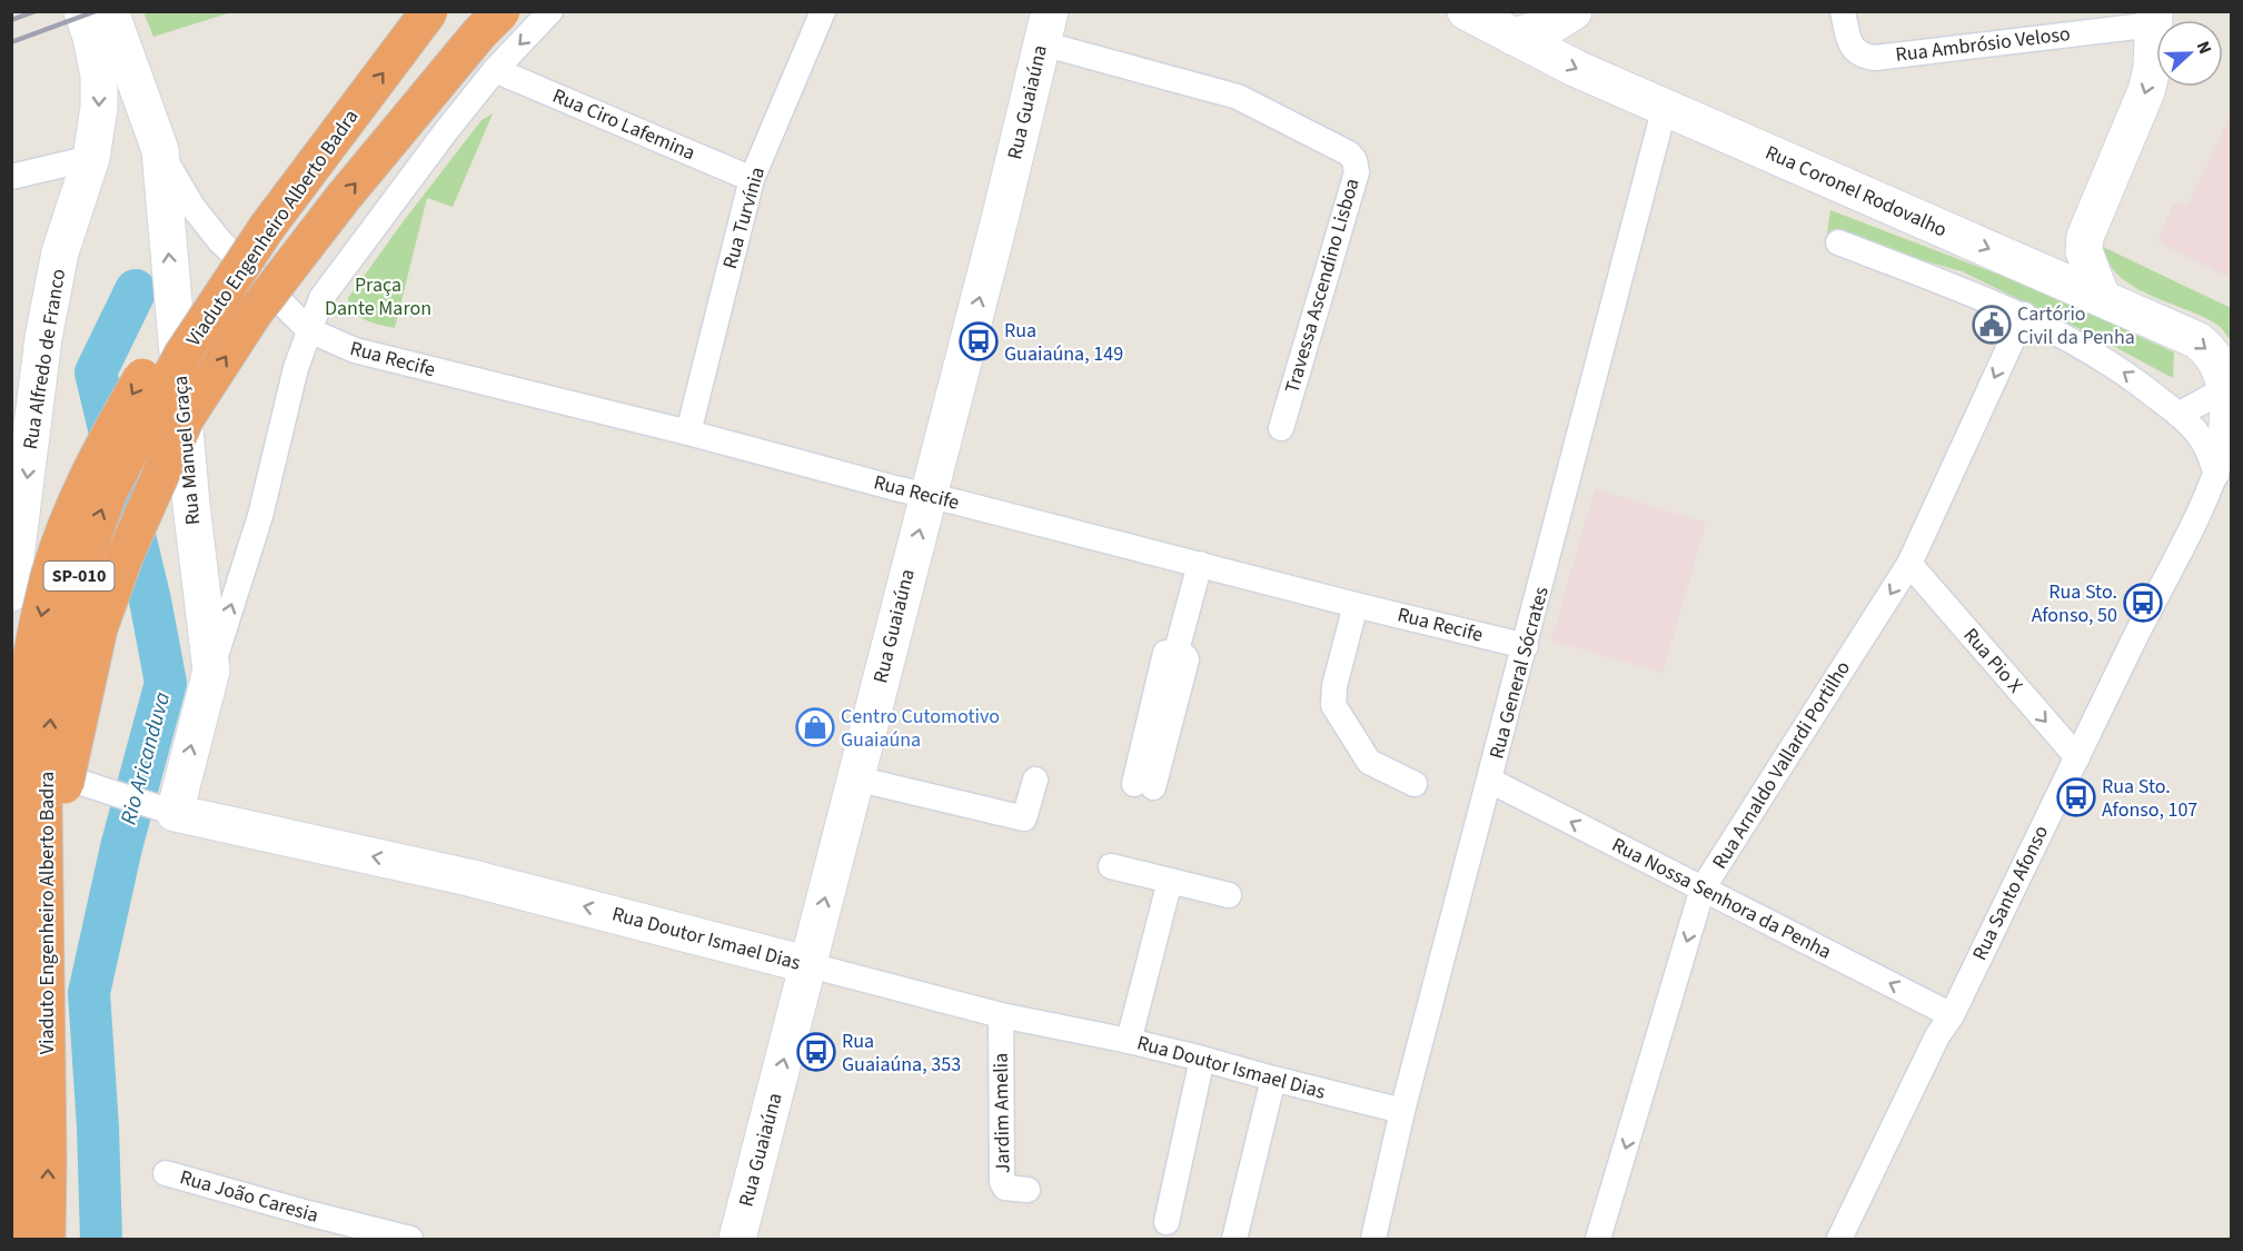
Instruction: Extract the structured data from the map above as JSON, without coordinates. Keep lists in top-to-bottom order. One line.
{"streets":{"highway":["Viaduto Engenheiro Alberto Badra","SP-010"],"street":["Rua Ambrósio Veloso","Rua Guaiaúna","Rua Ciro Lafemina","Rua Coronel Rodovalho","Rua Turvínia","Travessa Ascendino Lisboa","Rua Alfredo de Franco","Rua Recife","Rua Manuel Graça","Rua Pio X","Rua General Sócrates","Rua Arnaldo Vallardi Portilho","Rua Santo Afonso","Rua Nossa Senhora da Penha","Rua Doutor Ismael Dias","Jardim Amelia","Rua João Caresia"]},"crossings":[["Rua Guaiaúna","Travessa Ascendino Lisboa"],["Rua Guaiaúna","Rua Recife"],["Rua Guaiaúna","Rua Doutor Ismael Dias"],["Rua Ciro Lafemina","Rua Turvínia"],["Rua Coronel Rodovalho","Rua General Sócrates"],["Rua Coronel Rodovalho","Rua Santo Afonso"],["Rua Turvínia","Rua Recife"],["Rua Recife","Rua General Sócrates"],["Rua Manuel Graça","Rua Doutor Ismael Dias"],["Rua Pio X","Rua Arnaldo Vallardi Portilho"],["Rua Pio X","Rua Santo Afonso"],["Rua General Sócrates","Rua Nossa Senhora da Penha"],["Rua General Sócrates","Rua Doutor Ismael Dias"],["Rua Arnaldo Vallardi Portilho","Rua Nossa Senhora da Penha"],["Rua Santo Afonso","Rua Nossa Senhora da Penha"],["Rua Doutor Ismael Dias","Jardim Amelia"]],"one_way":["Rua Pio X","Rua Arnaldo Vallardi Portilho","Rua Nossa Senhora da Penha","Rua Doutor Ismael Dias"],"water":["Rio Aricanduva"],"parks":["Praça Dante Maron"],"places":{"public building":["Cartório Civil da Penha"],"bus stop":["Rua Guaiaúna, 149","Rua Sto. Afonso, 50","Rua Sto. Afonso, 107","Rua Guaiaúna, 353"],"shop":["Centro Cutomotivo Guaiaúna"]},"north":"right"}
